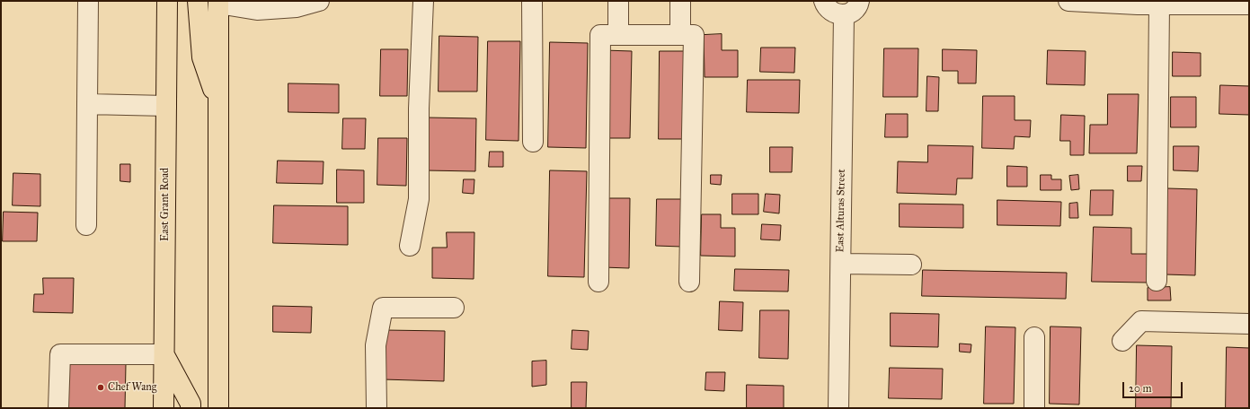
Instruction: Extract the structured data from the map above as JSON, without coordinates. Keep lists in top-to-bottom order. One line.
{"streets":{"main road":["East Grant Road"],"street":["East Alturas Street"]},"places":["Chef Wang"],"scale_bar":"20 m"}
